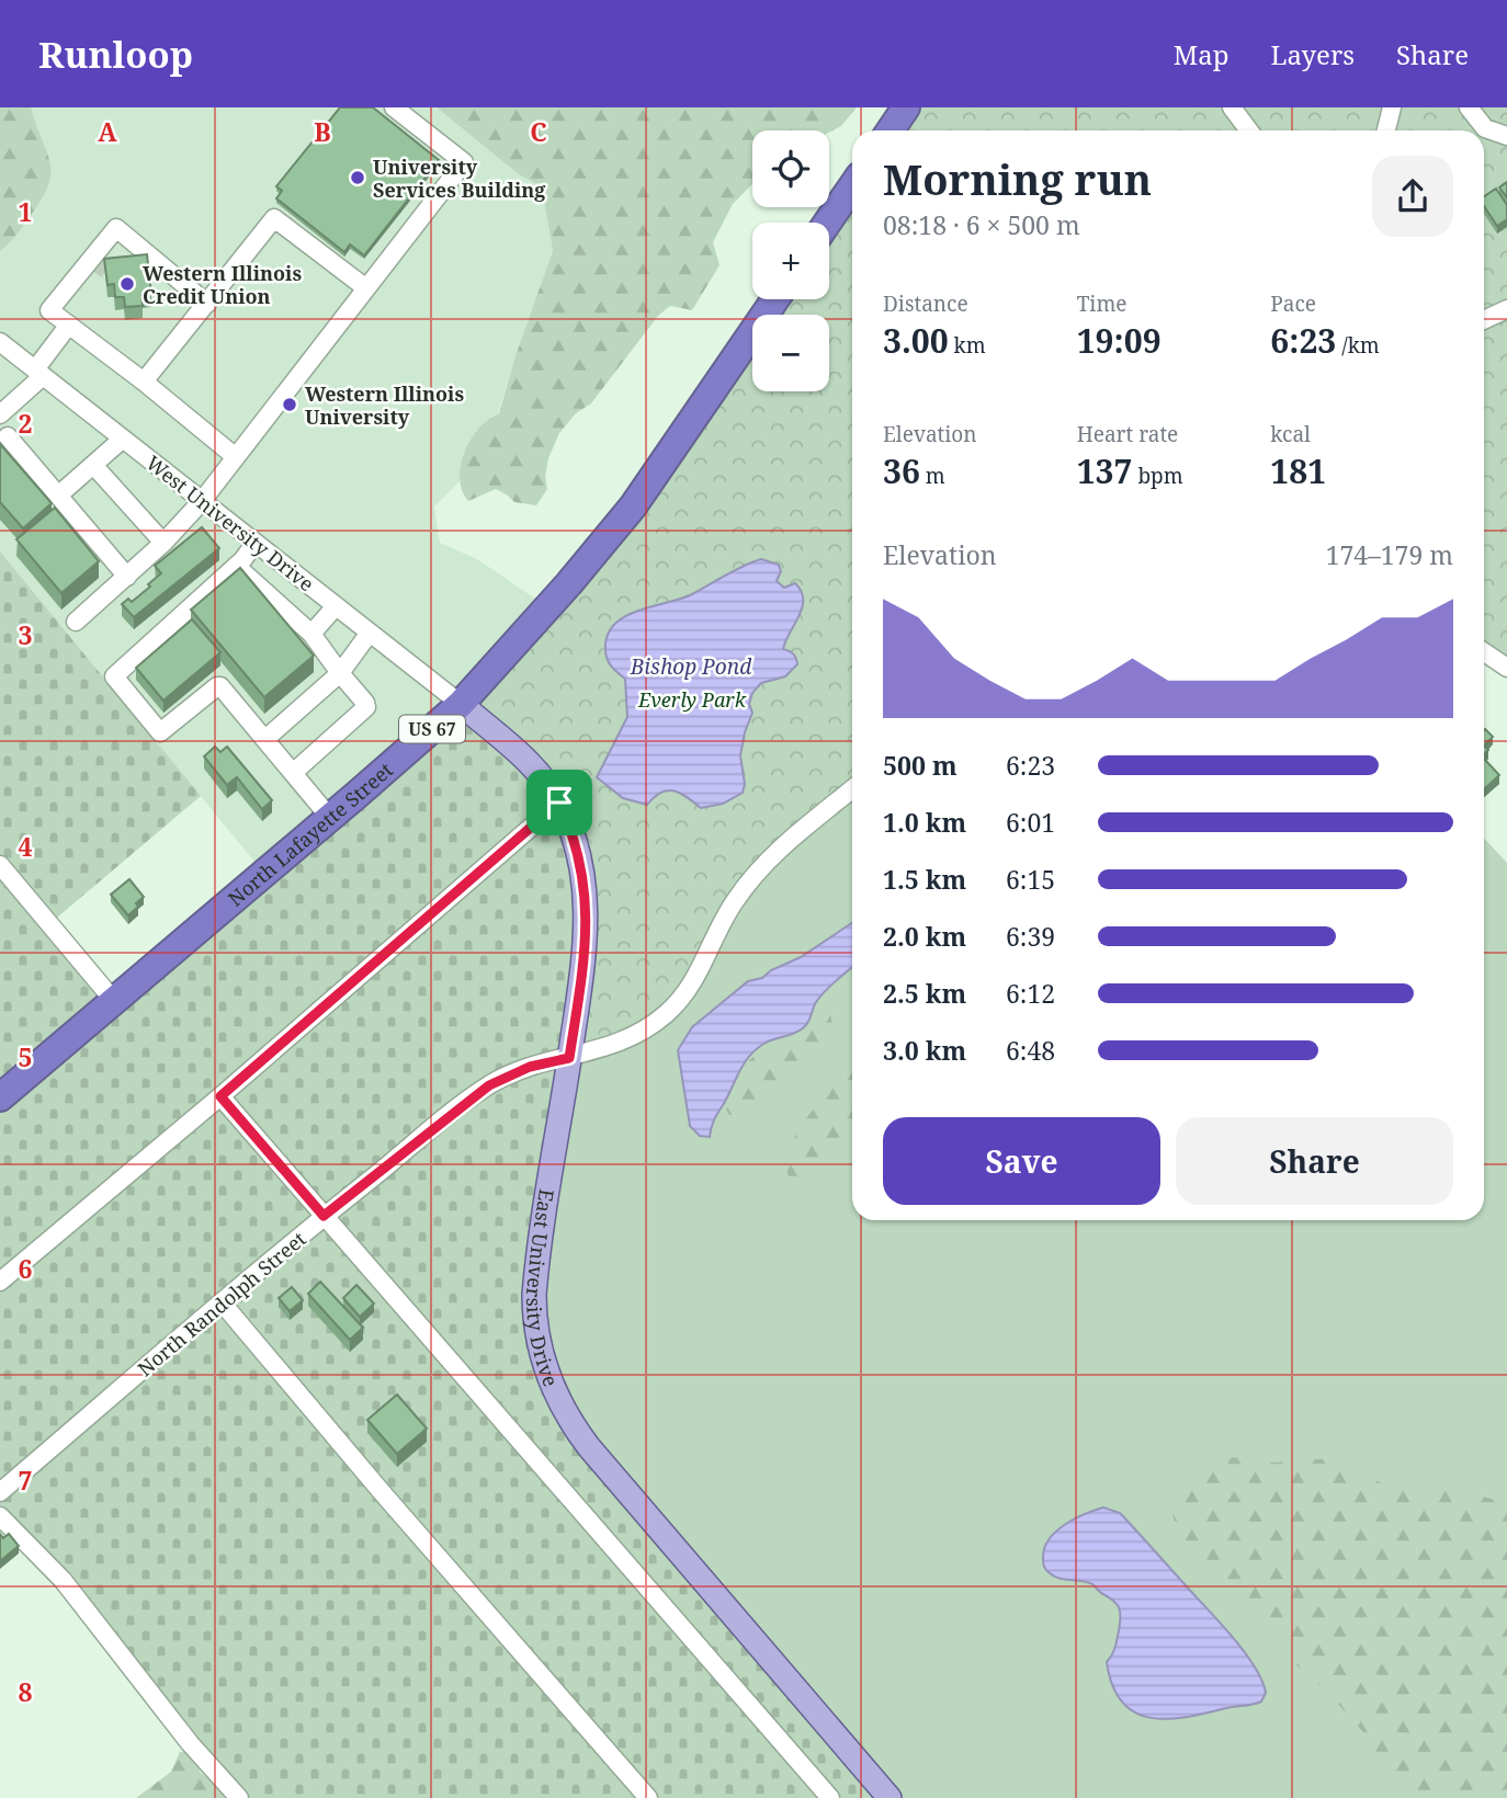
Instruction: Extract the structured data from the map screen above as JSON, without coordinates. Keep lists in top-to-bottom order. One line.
{"streets":{"highway":["US 67","North Lafayette Street"],"main road":["East University Drive"],"street":["West University Drive","North Randolph Street"]},"crossings":[["West University Drive","North Lafayette Street"],["West University Drive","East University Drive"],["North Lafayette Street","East University Drive"],["East University Drive","North Randolph Street"]],"water":["Bishop Pond"],"parks":["Everly Park"],"places":["University Services Building","Western Illinois Credit Union","Western Illinois University"],"page":{"header":"Runloop","nav":["Map","Layers","Share"],"map_buttons":["+","−"],"heading":["Morning run","08:18 · 6 × 500 m"],"stats":[["Distance","3.00 km"],["Time","19:09"],["Pace","6:23 /km"],["Elevation","36 m"],["Heart rate","137 bpm"],["kcal","181"]],"chart":["Elevation","174–179 m"],"list":[{"name":"500 m","note":"6:23"},{"name":"1.0 km","note":"6:01"},{"name":"1.5 km","note":"6:15"},{"name":"2.0 km","note":"6:39"},{"name":"2.5 km","note":"6:12"},{"name":"3.0 km","note":"6:48"}],"buttons":["Save","Share"]},"grid":{"columns":["A","B","C"],"rows":["1","2","3","4","5","6","7","8"]}}
